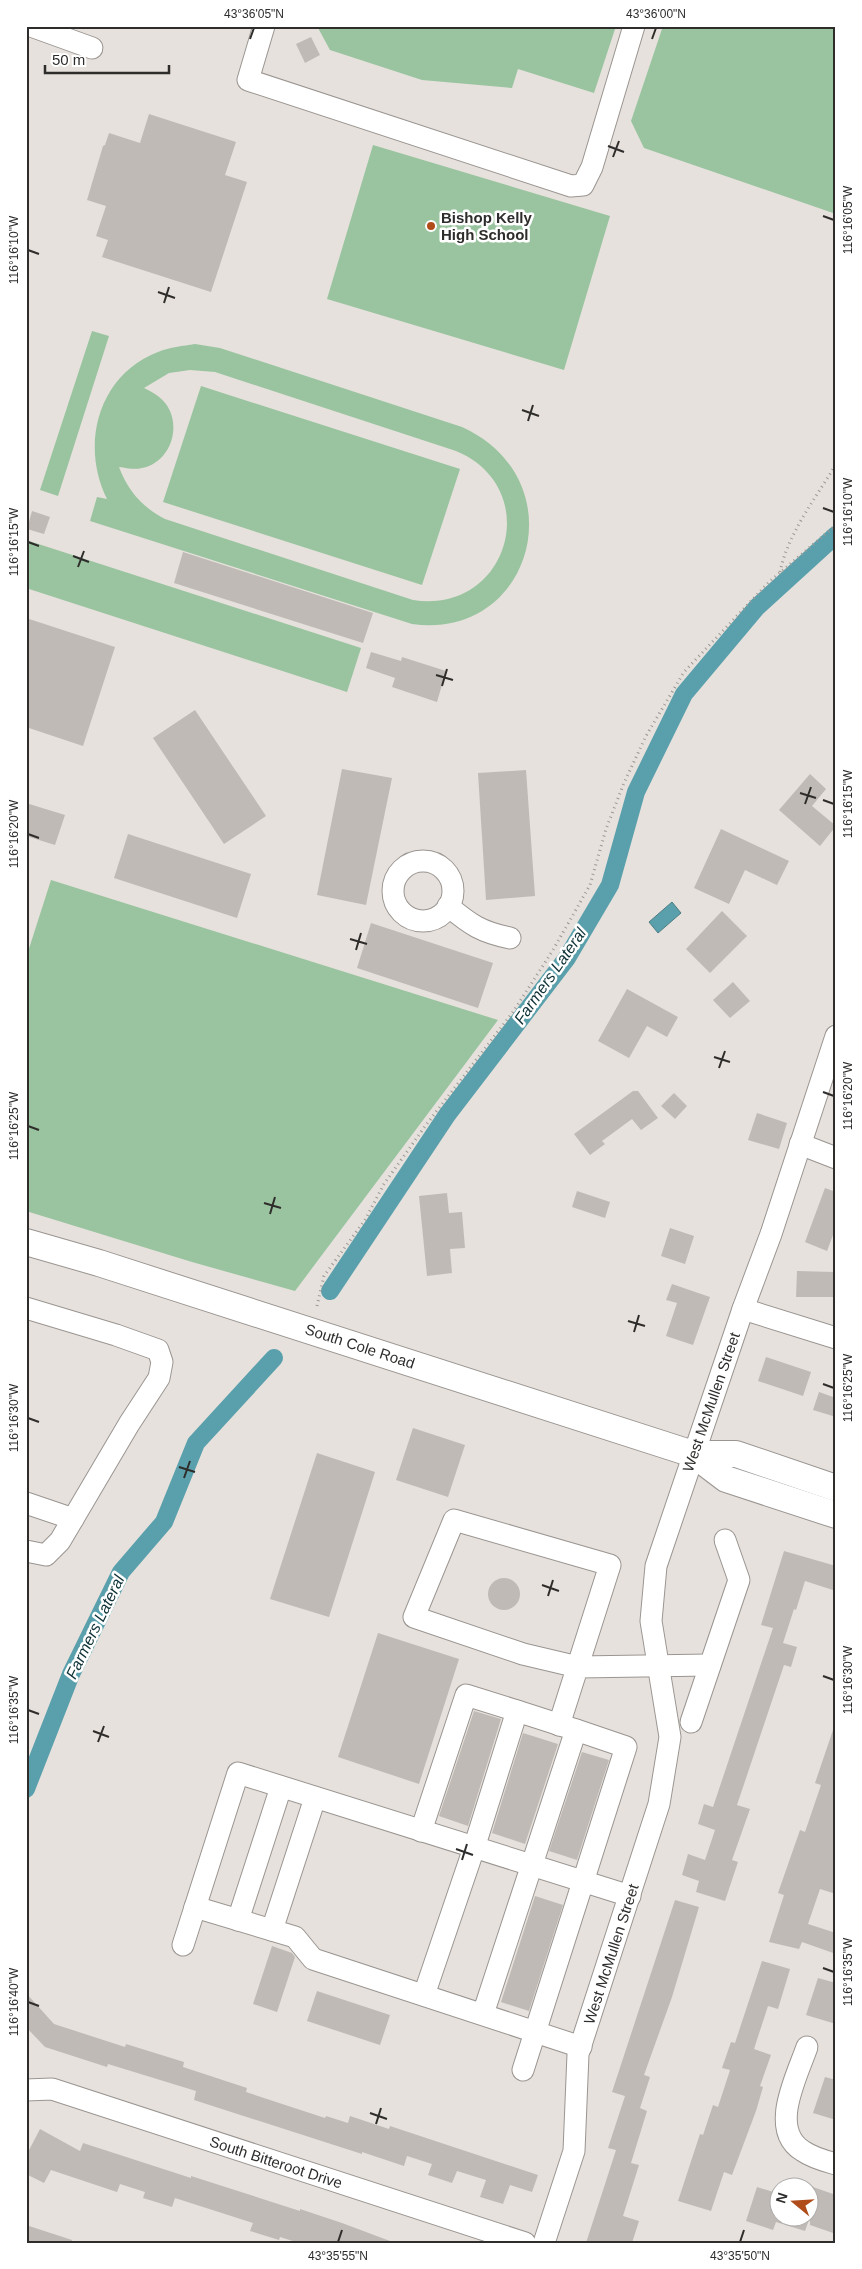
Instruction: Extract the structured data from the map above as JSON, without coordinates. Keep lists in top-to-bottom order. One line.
{"streets":{"main road":["South Cole Road"],"street":["West McMullen Street","South Bitteroot Drive"]},"crossings":[["South Cole Road","West McMullen Street"]],"water":["Farmers Lateral"],"places":["Bishop Kelly High School"],"scale_bar":"50 m","north":"left","coordinates":["43°36'05\"N","43°36'00\"N","116°16'05\"W","116°16'10\"W","116°16'15\"W","116°16'20\"W","116°16'25\"W","116°16'30\"W","116°16'35\"W","116°16'40\"W","43°35'55\"N","43°35'50\"N"]}
